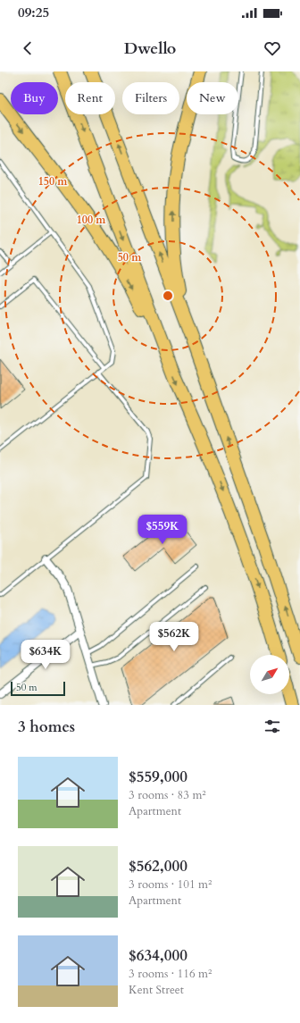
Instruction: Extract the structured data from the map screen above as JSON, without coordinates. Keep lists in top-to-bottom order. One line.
{"scale_bar":"50 m","north":"top right","page":{"status":"09:25","header":"Dwello","chip":["Buy","Rent","Filters","New"],"price":["$559K","$562K","$634K"],"scale":"50 m","heading":"3 homes","list":[{"name":"$559,000","note":"3 rooms · 83 m² · Apartment"},{"name":"$562,000","note":"3 rooms · 101 m² · Apartment"},{"name":"$634,000","note":"3 rooms · 116 m² · Kent Street"}]},"rings":["150 m","100 m","50 m"]}
